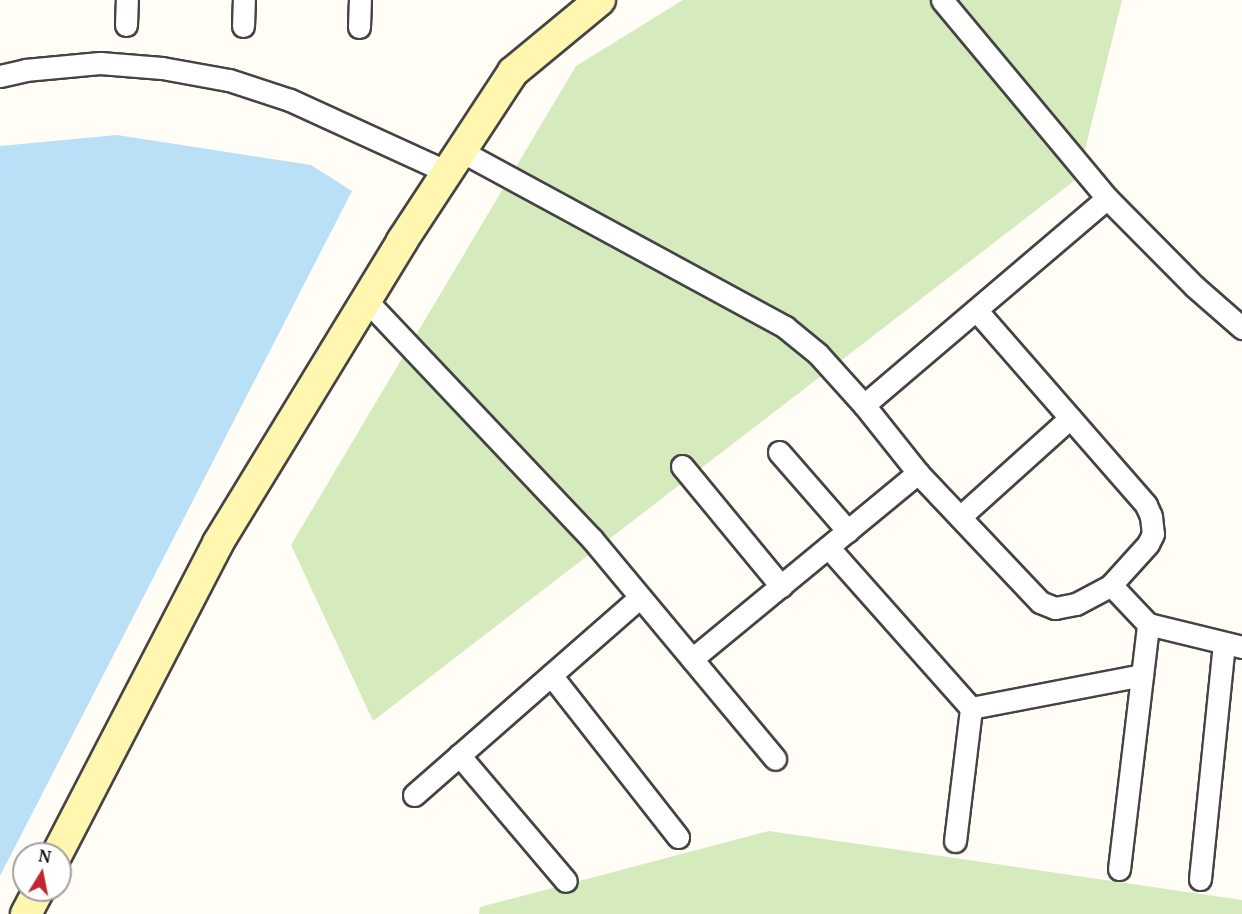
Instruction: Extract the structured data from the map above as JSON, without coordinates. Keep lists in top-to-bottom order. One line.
{"north":"top"}
